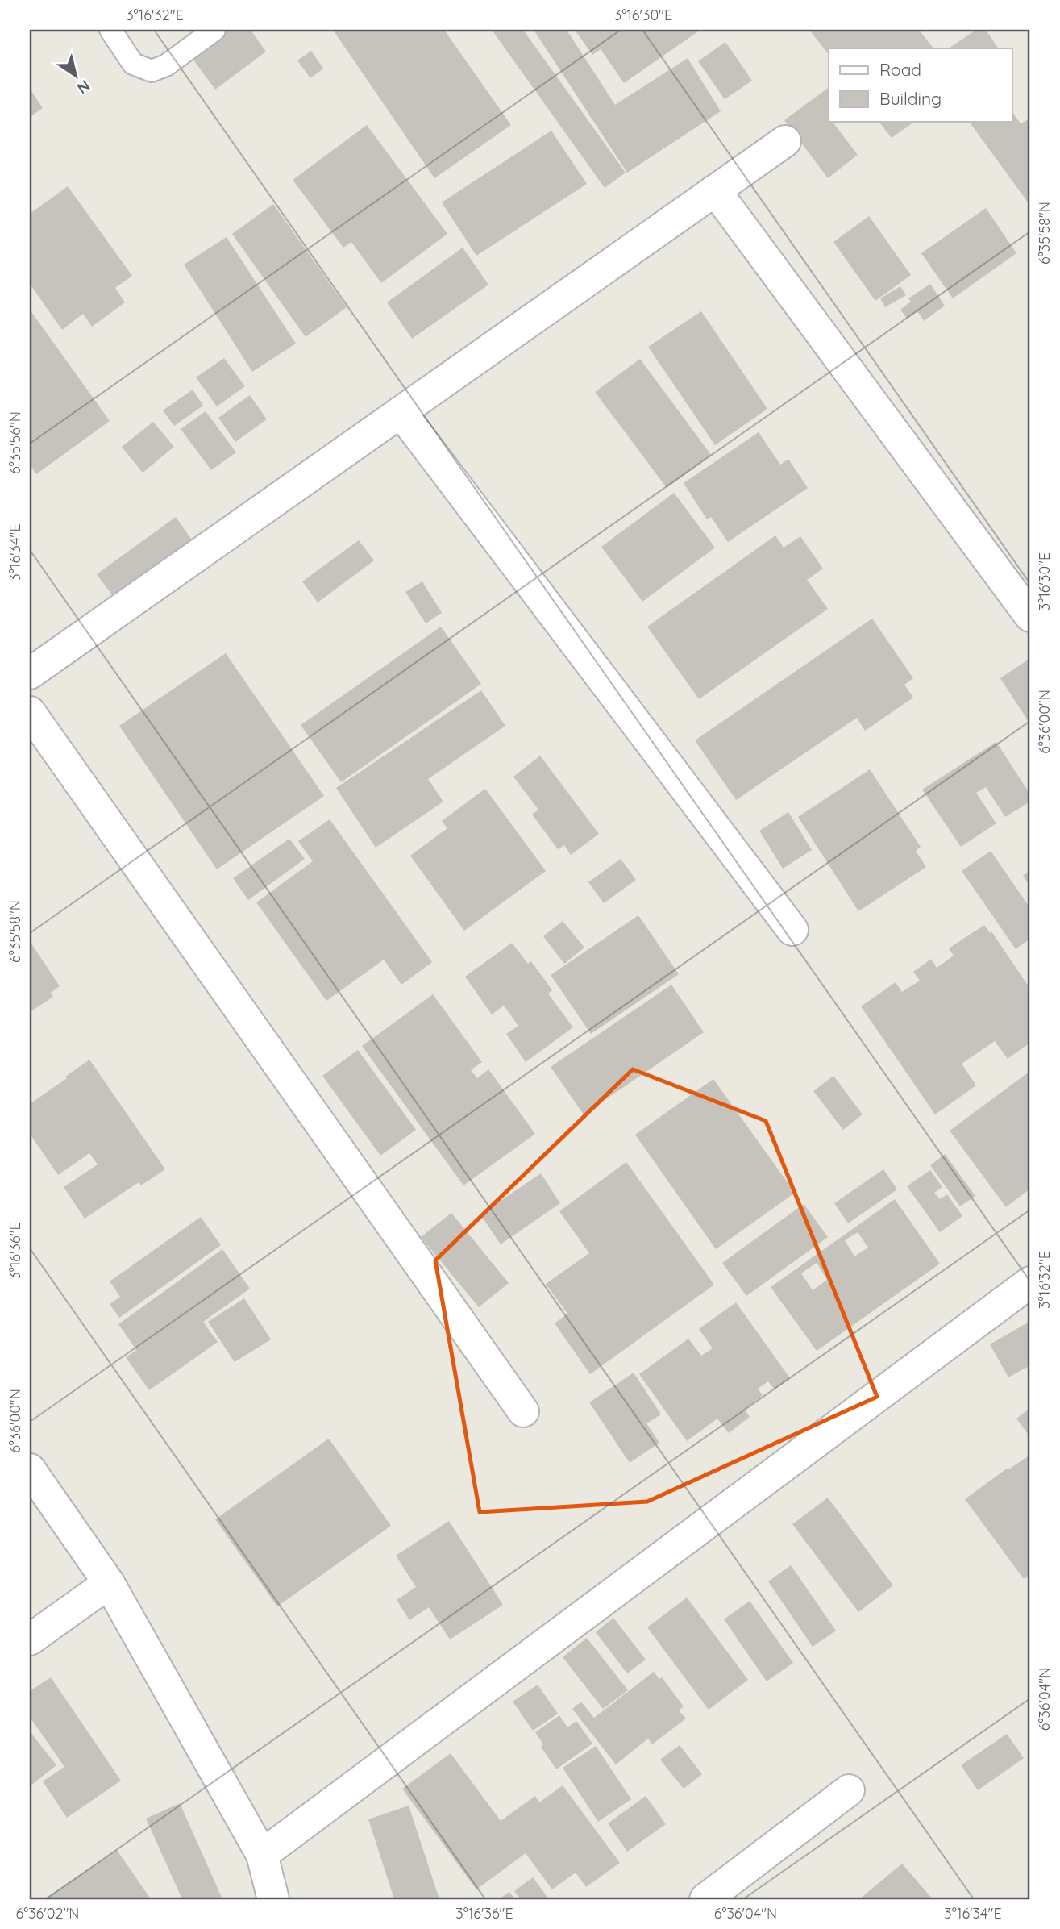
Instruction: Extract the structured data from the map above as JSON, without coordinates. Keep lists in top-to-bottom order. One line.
{"legend":["Road","Building"],"north":"bottom right","coordinates":["3°16'32\"E","3°16'30\"E","6°35'58\"N","6°35'56\"N","3°16'34\"E","6°36'00\"N","3°16'36\"E","6°36'04\"N","6°36'02\"N"]}
